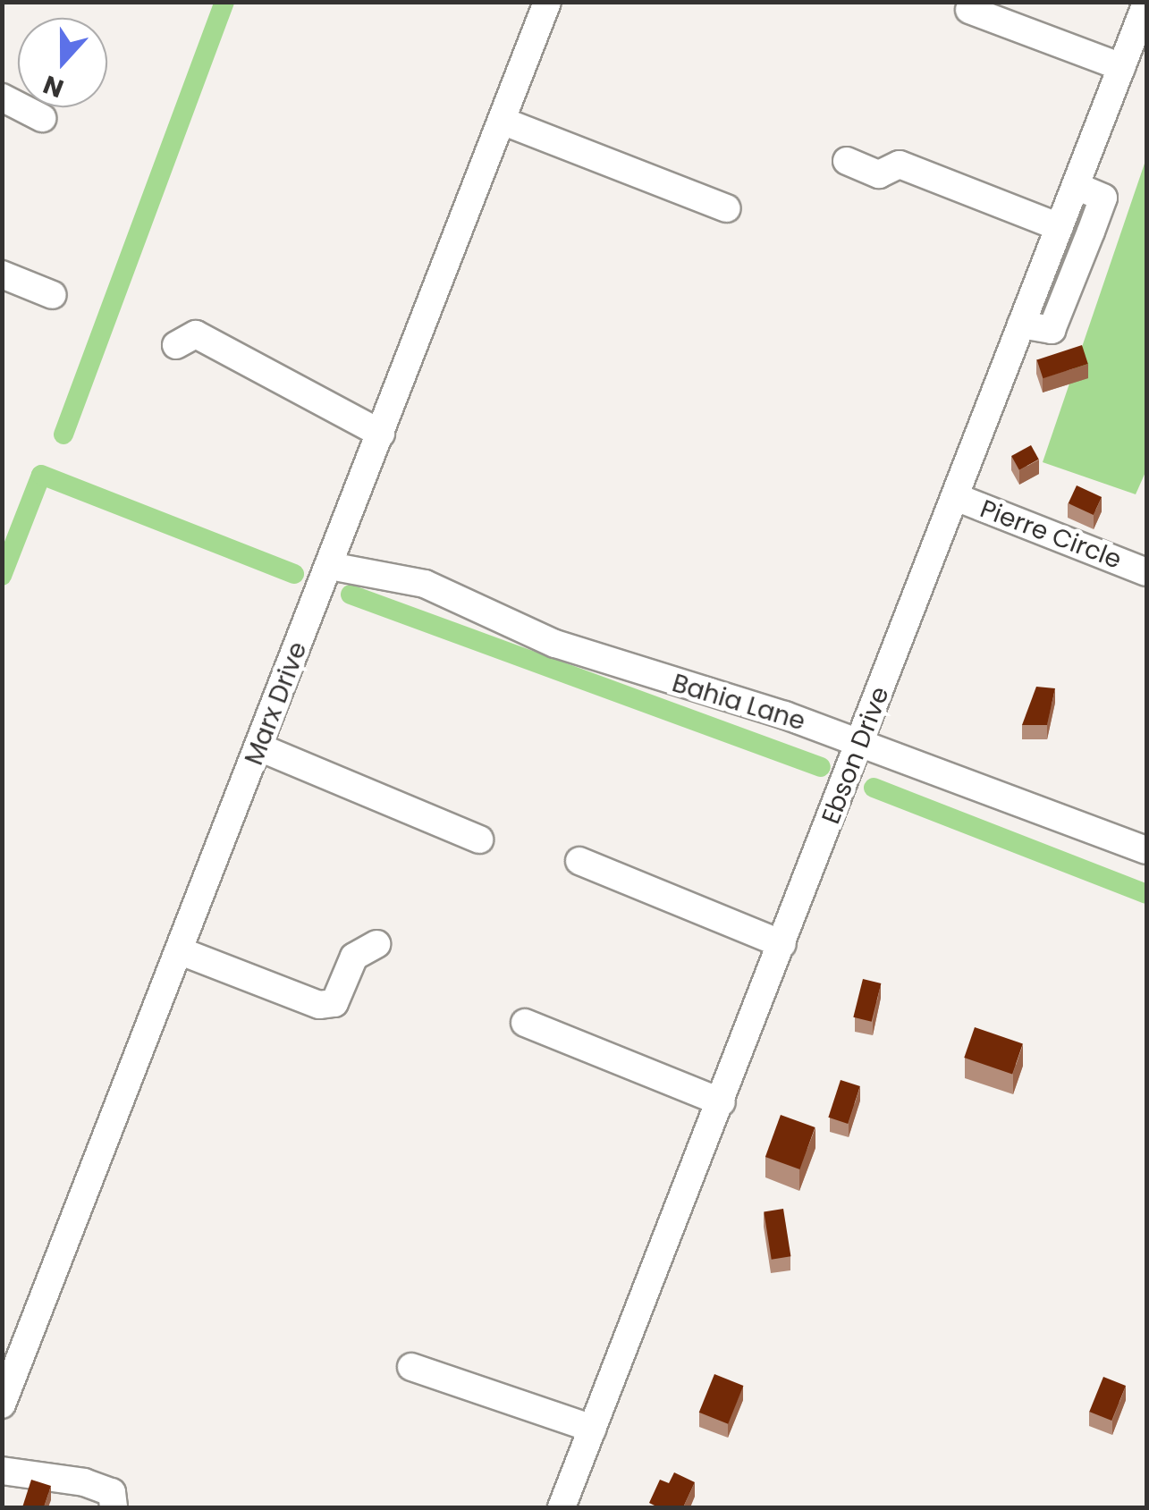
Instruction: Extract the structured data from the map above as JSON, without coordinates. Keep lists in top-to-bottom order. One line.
{"streets":{"street":["Pierre Circle","Bahia Lane","Marx Drive","Ebson Drive"]},"crossings":[["Pierre Circle","Ebson Drive"],["Bahia Lane","Marx Drive"],["Bahia Lane","Ebson Drive"]],"north":"bottom"}
